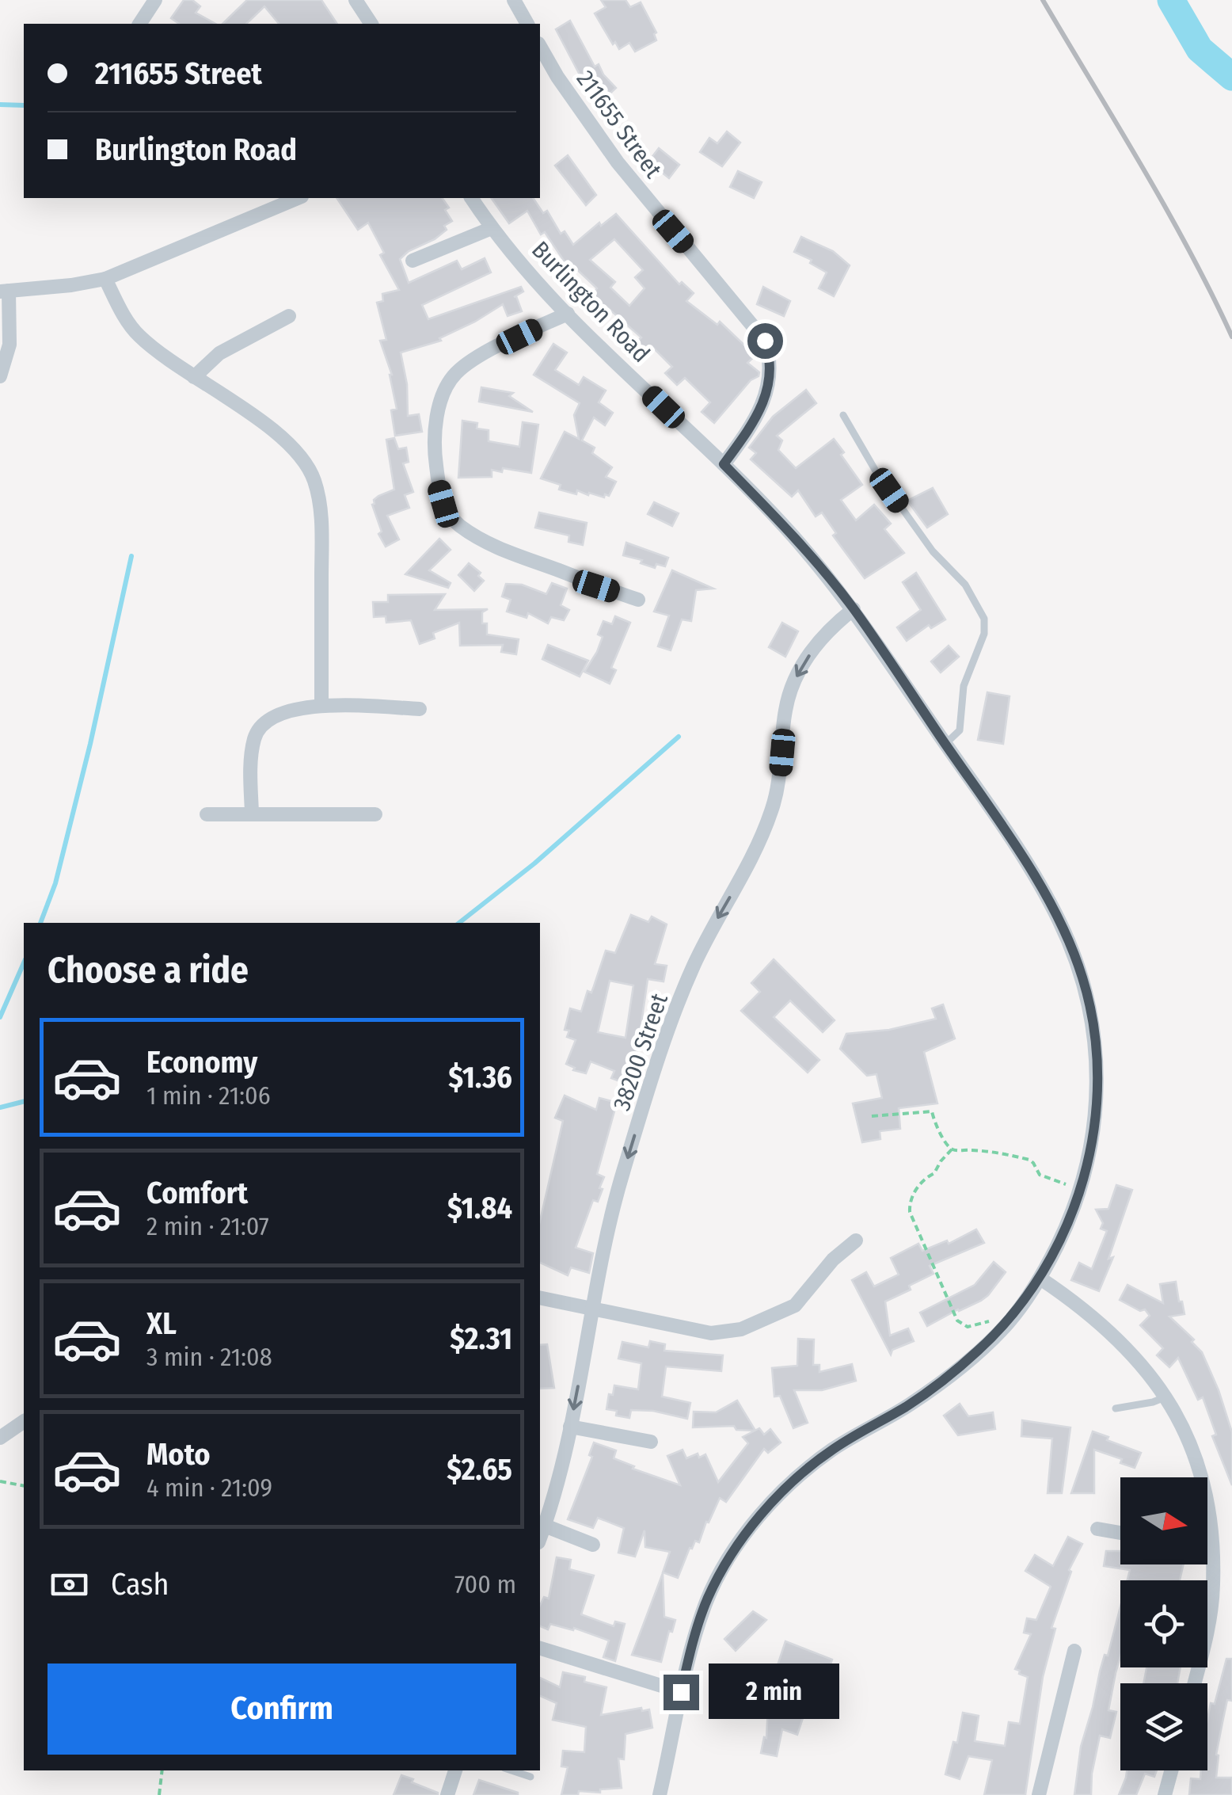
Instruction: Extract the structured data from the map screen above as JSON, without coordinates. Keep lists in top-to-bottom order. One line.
{"streets":{"street":["211655 Street","Burlington Road","38200 Street"]},"crossings":[["211655 Street","Burlington Road"],["Burlington Road","38200 Street"]],"one_way":["38200 Street"],"north":"right","page":{"banner":["211655 Street","Burlington Road"],"heading":"Choose a ride","list":[{"name":"Economy","note":"1 min · 21:06","value":"$1.36"},{"name":"Comfort","note":"2 min · 21:07","value":"$1.84"},{"name":"XL","note":"3 min · 21:08","value":"$2.31"},{"name":"Moto","note":"4 min · 21:09","value":"$2.65"}],"pay":["Cash","700 m"],"buttons":"Confirm","bubble":"2 min"}}
